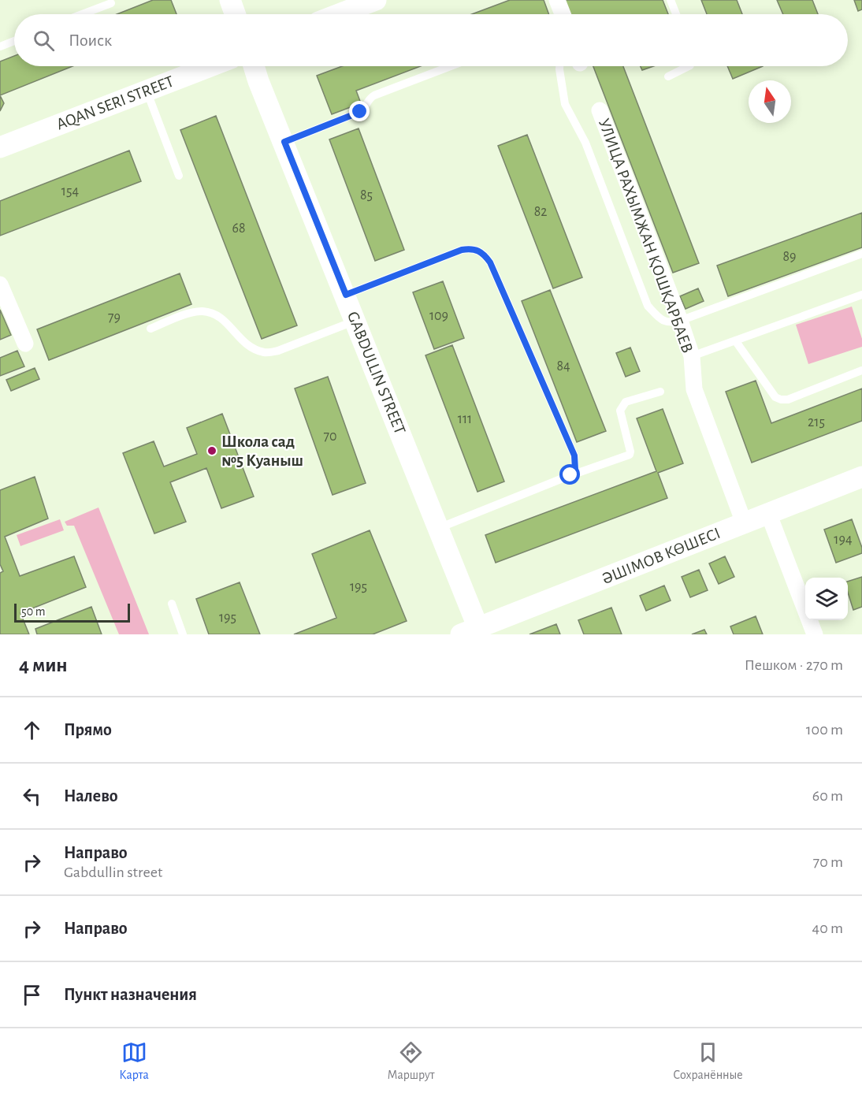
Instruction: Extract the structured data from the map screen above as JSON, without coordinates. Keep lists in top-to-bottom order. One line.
{"streets":{"street":["AQAN SERI STREET","УЛИЦА РАХЫМЖАН ҚОШҚАРБАЕВ","GABDULLIN STREET","ӘШІМОВ КӨШЕСІ"]},"crossings":[["УЛИЦА РАХЫМЖАН ҚОШҚАРБАЕВ","ӘШІМОВ КӨШЕСІ"],["GABDULLIN STREET","ӘШІМОВ КӨШЕСІ"]],"places":["Школа сад №5 Куаныш"],"house_numbers":["154","85","82","68","89","109","79","84","111","215","70","194","195","195"],"scale_bar":"50 m","north":"top","page":{"search":"Поиск","scale":"50 m","heading":["4 мин","Пешком · 270 m"],"list":[["Прямо","100 m"],["Налево","60 m"],["Направо","Gabdullin street","70 m"],["Направо","40 m"],"Пункт назначения"],"nav":["Карта","Маршрут","Сохранённые"]}}
